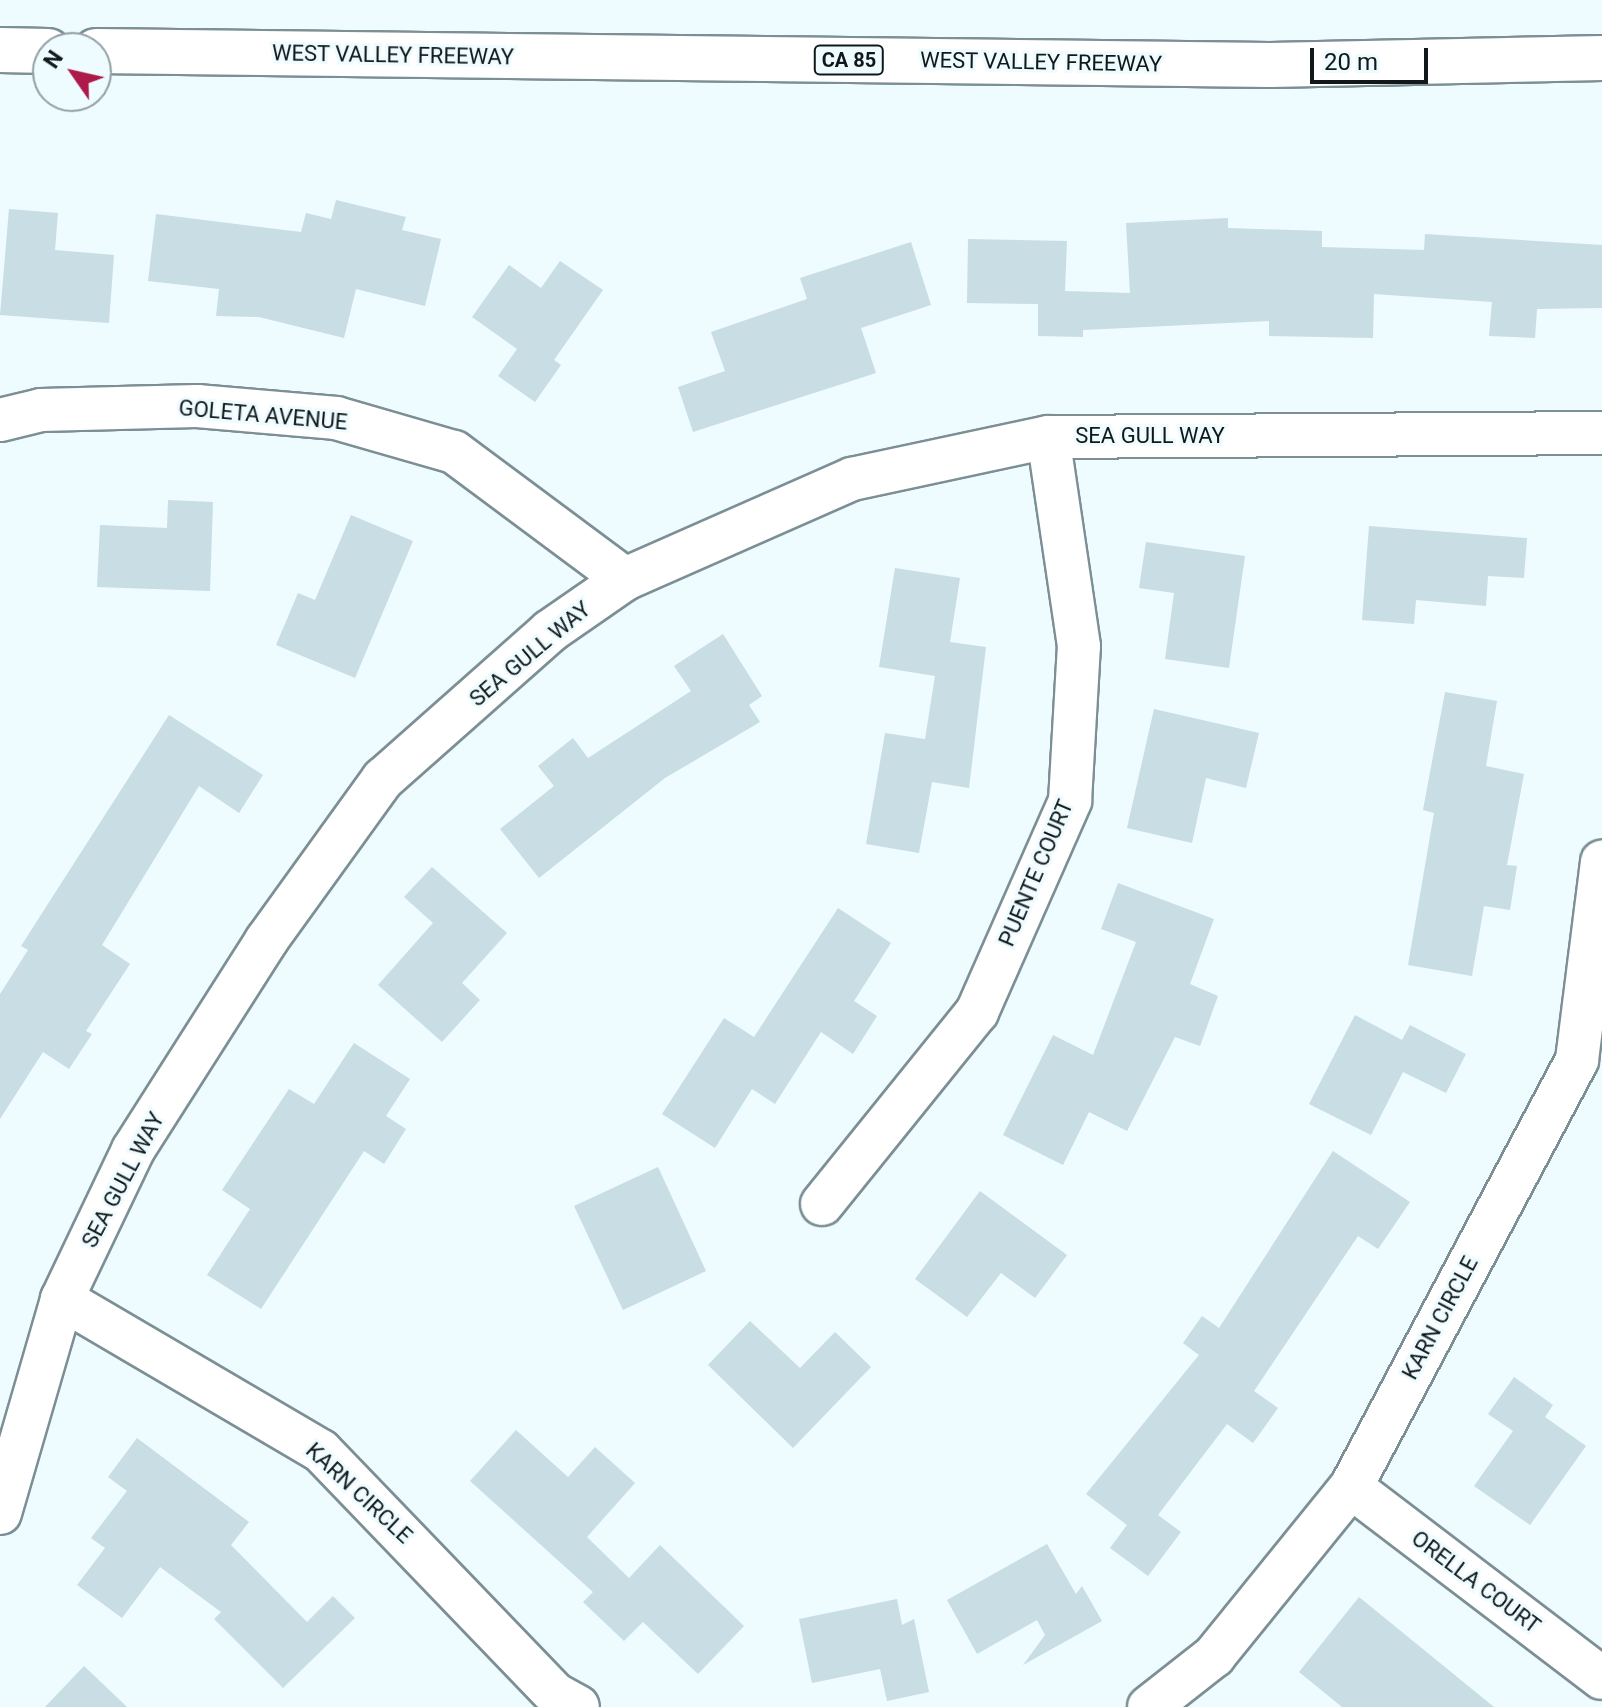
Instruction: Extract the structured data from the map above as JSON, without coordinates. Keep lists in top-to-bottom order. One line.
{"streets":{"highway":["WEST VALLEY FREEWAY","CA 85"],"street":["GOLETA AVENUE","SEA GULL WAY","PUENTE COURT","KARN CIRCLE","ORELLA COURT"]},"crossings":[["GOLETA AVENUE","SEA GULL WAY"],["SEA GULL WAY","PUENTE COURT"],["SEA GULL WAY","KARN CIRCLE"],["KARN CIRCLE","ORELLA COURT"]],"scale_bar":"20 m","north":"top left"}
